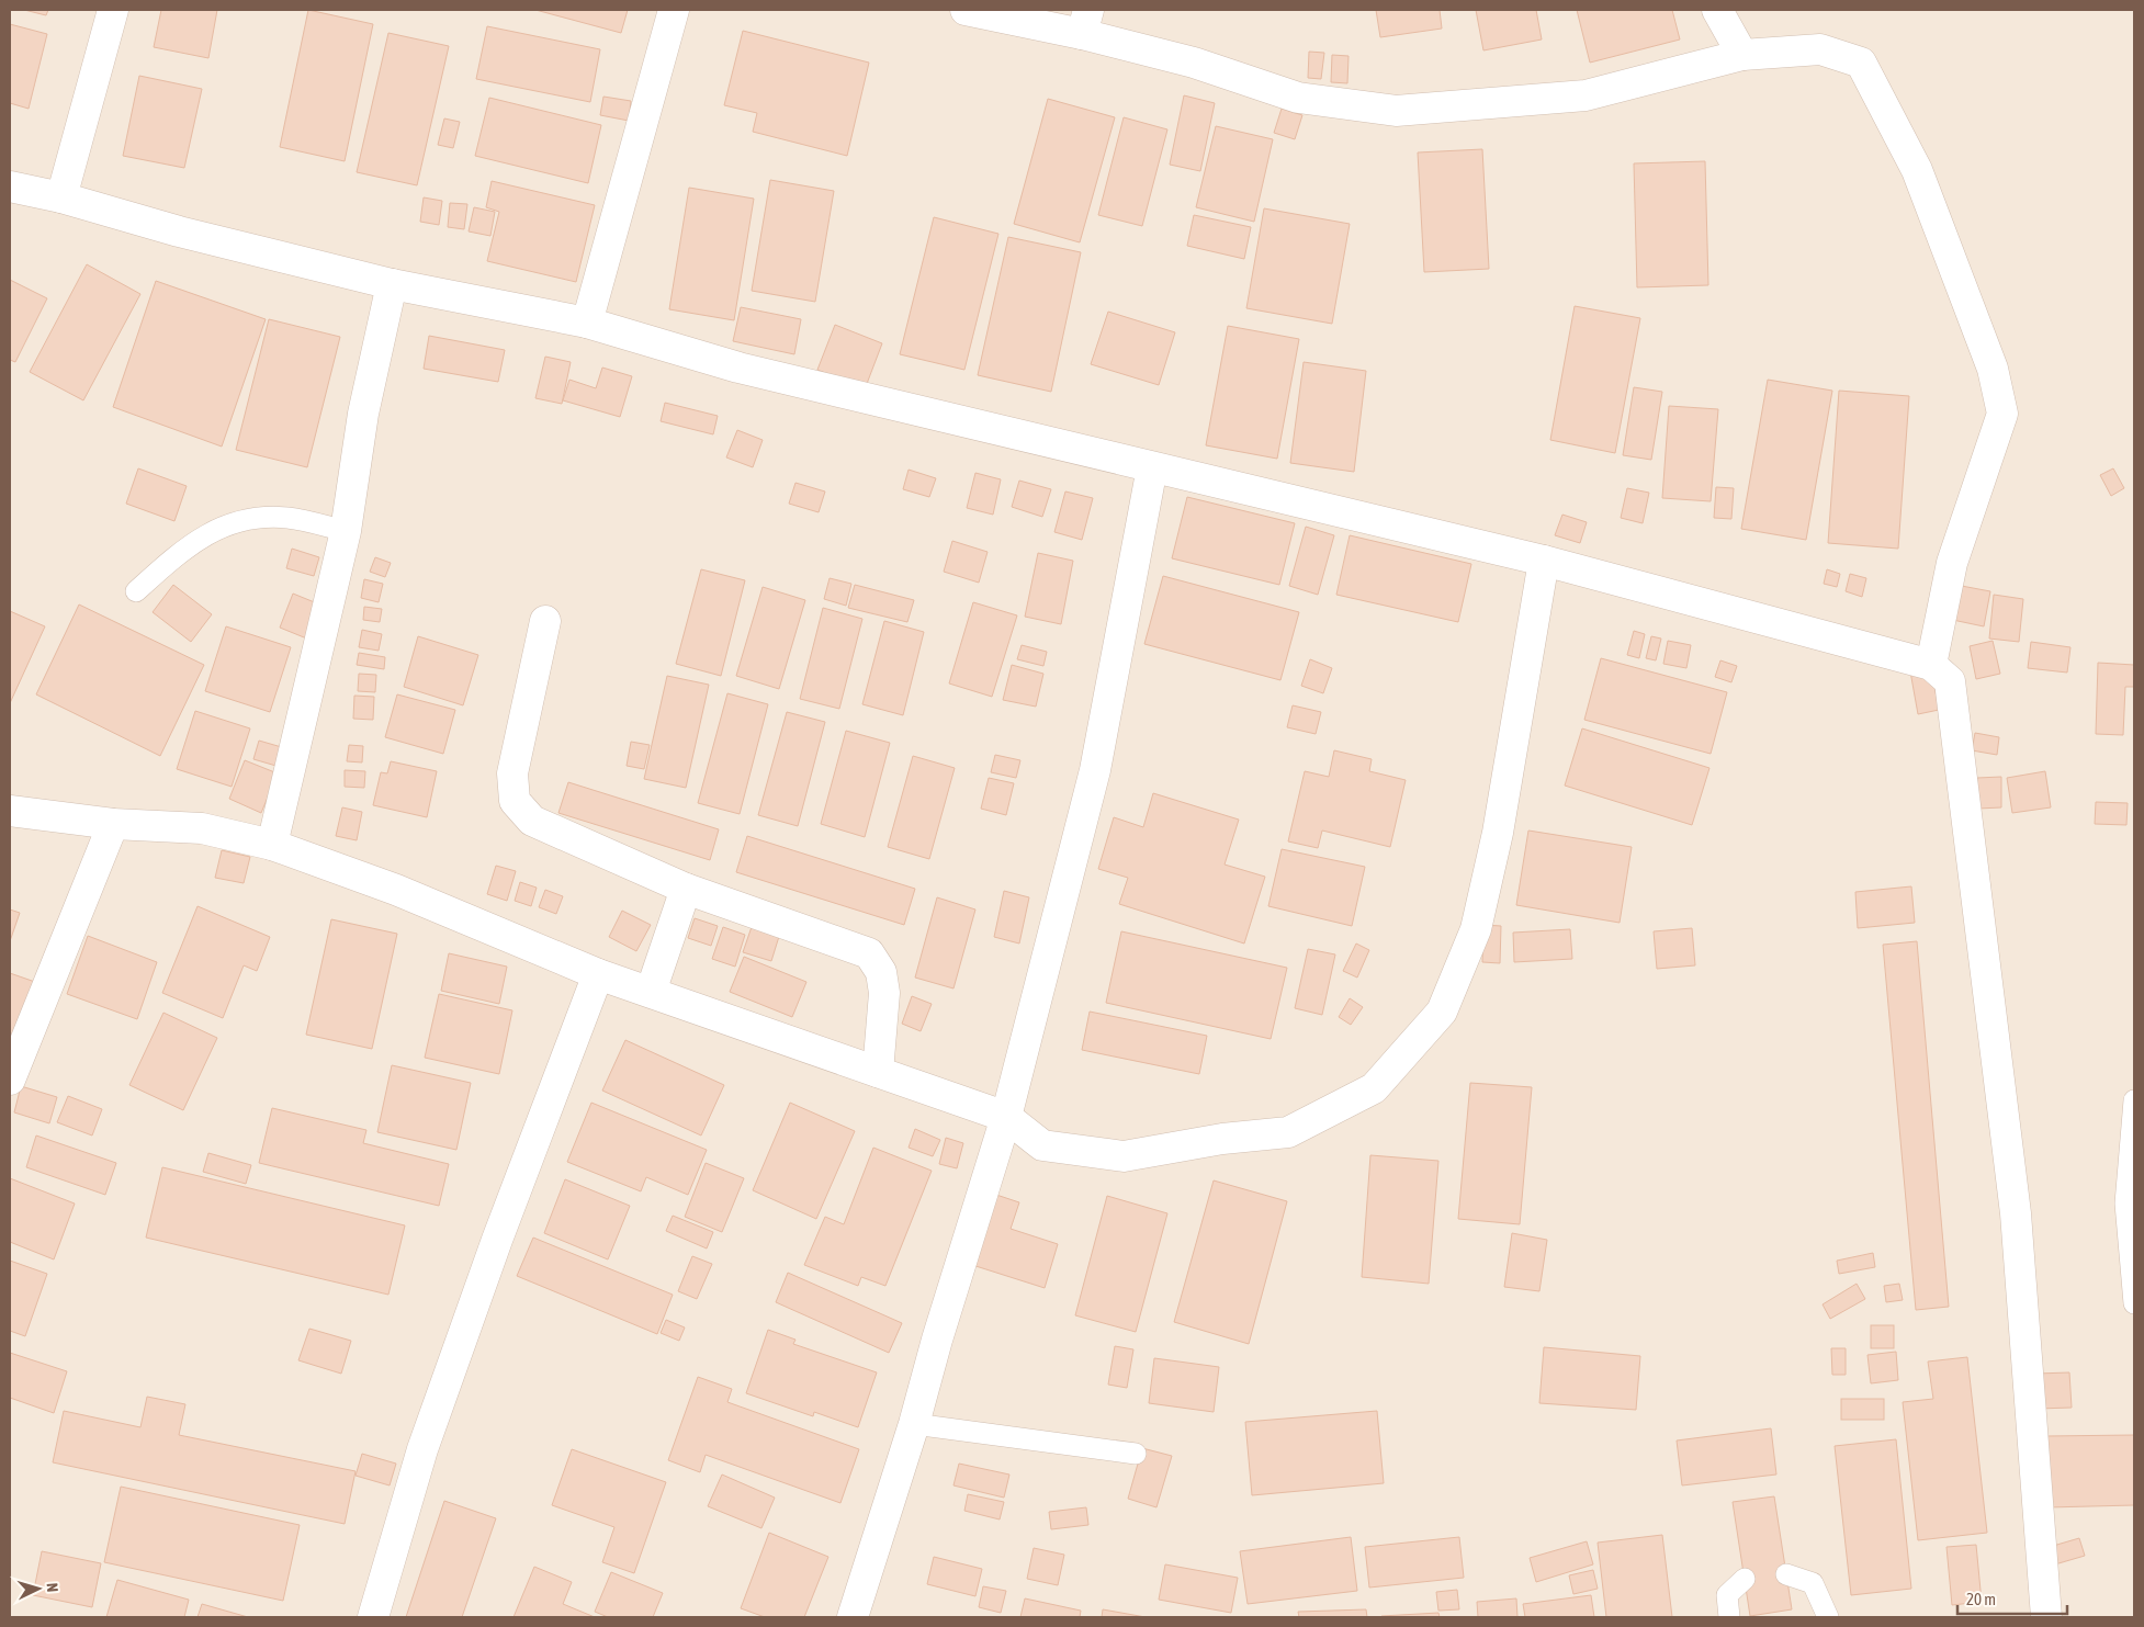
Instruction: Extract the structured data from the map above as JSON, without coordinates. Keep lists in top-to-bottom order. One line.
{"scale_bar":"20 m","north":"right"}
